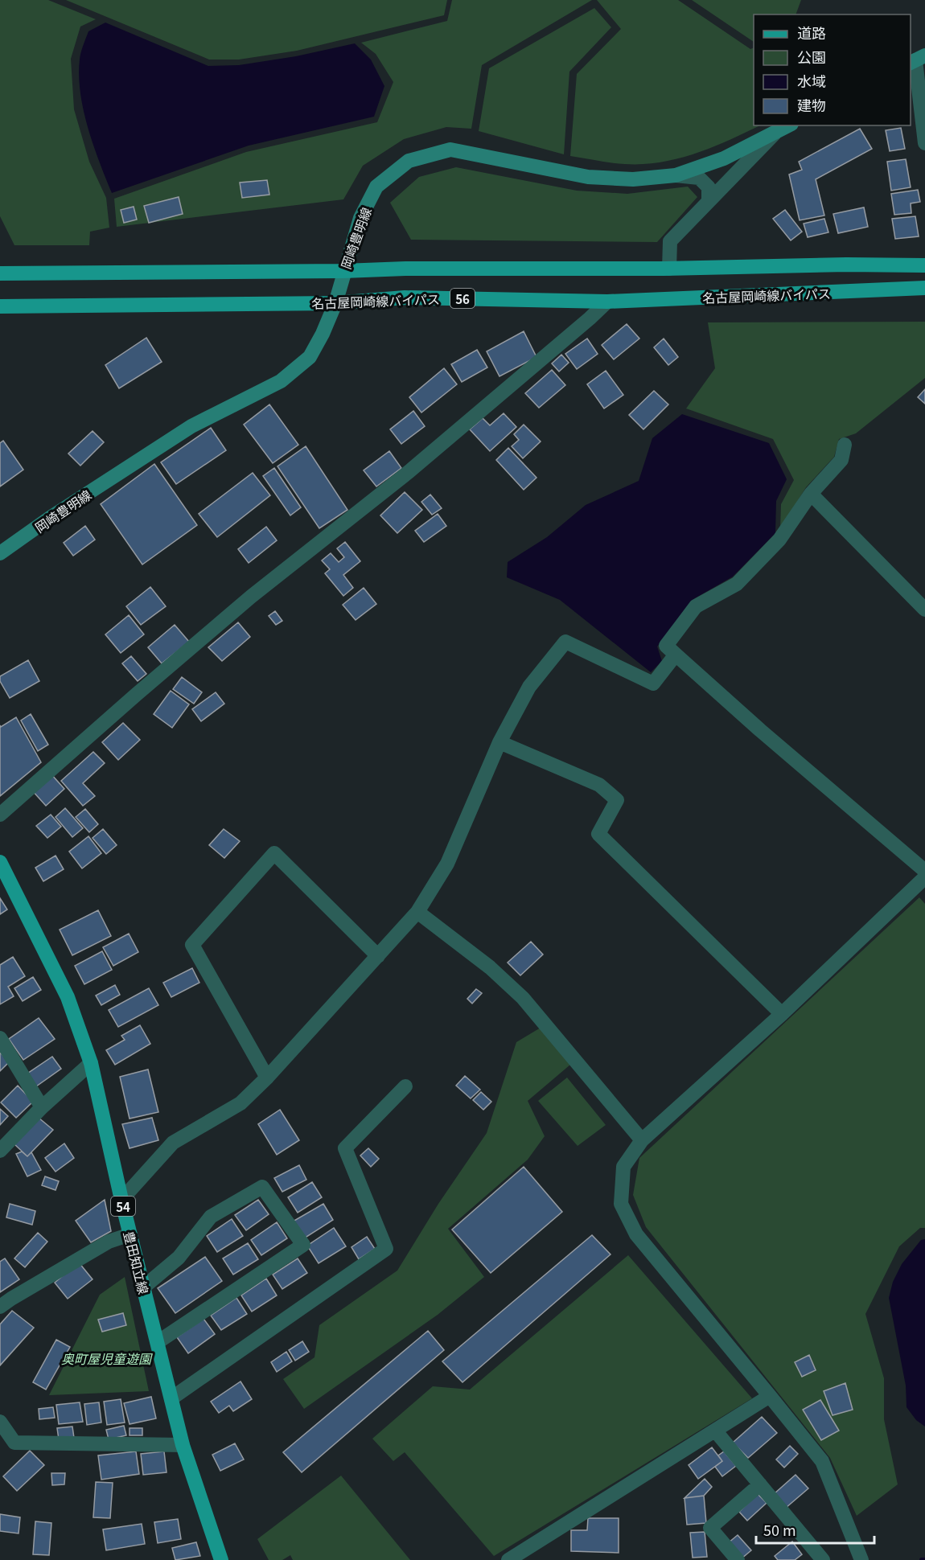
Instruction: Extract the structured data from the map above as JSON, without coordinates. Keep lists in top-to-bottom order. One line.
{"streets":{"main road":["岡崎豊明線","名古屋岡崎線バイパス","56","54","豊田知立線"]},"crossings":[["岡崎豊明線","名古屋岡崎線バイパス"]],"parks":["奥町屋児童遊園"],"legend":["道路","公園","水域","建物"],"scale_bar":"50 m"}
